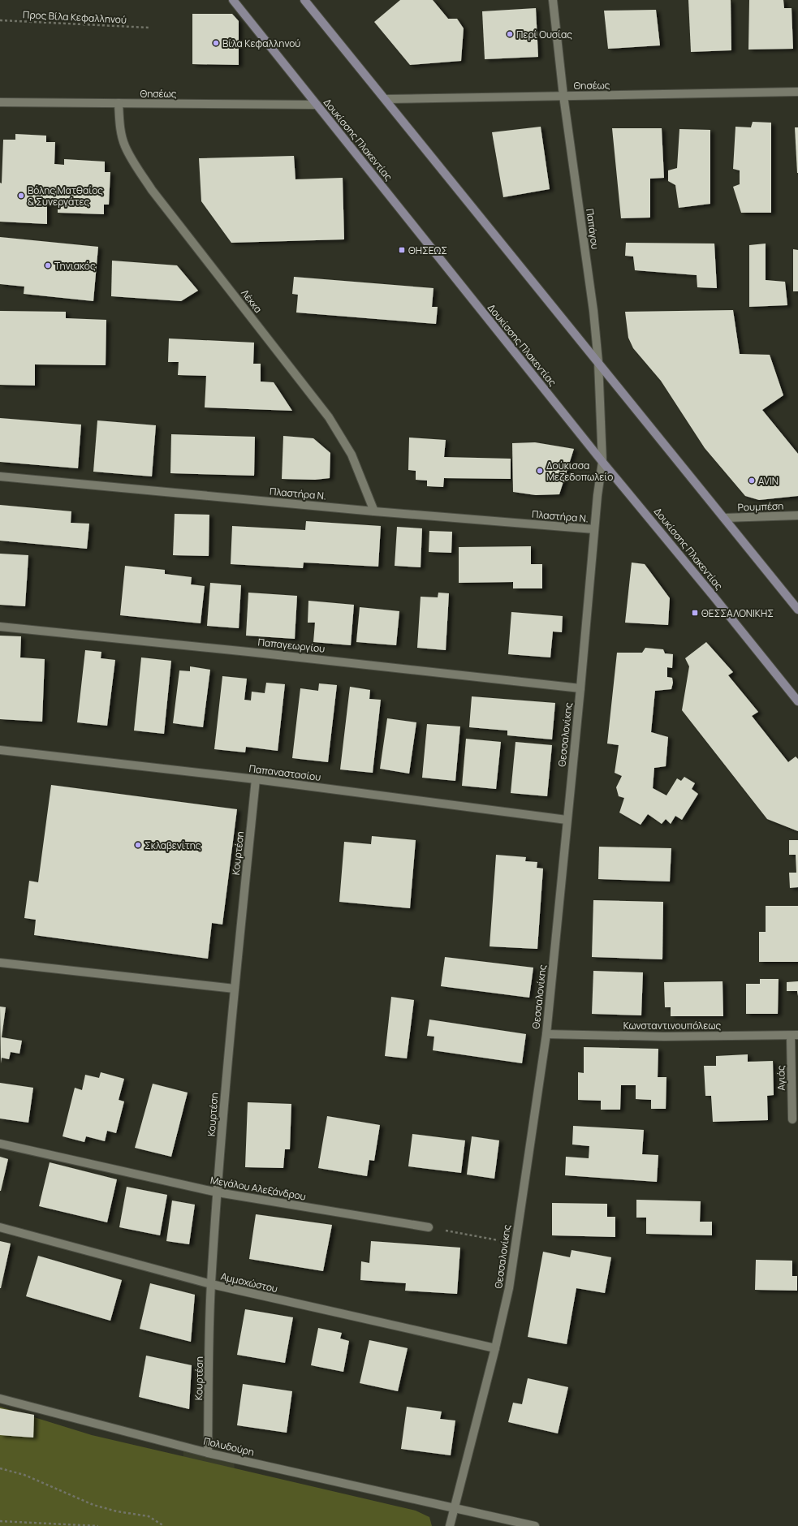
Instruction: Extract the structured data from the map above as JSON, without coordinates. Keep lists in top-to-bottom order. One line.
{"streets":{"main road":["Δουκίσσης Πλακεντίας"],"street":["Θησέως","Παπάγου","Λέκκα","Πλαστήρα Ν.","Ρουμπέση","Παπαγεωργίου","Θεσσαλονίκης","Παπαναστασίου","Κουρτέση","Κωνσταντινουπόλεως","Αγιάς","Μεγάλου Αλεξάνδρου","Αμμοχώστου","Πολυδούρη"],"path":["Προς Βίλα Κεφαλληνού"]},"crossings":[["Θησέως","Δουκίσσης Πλακεντίας"],["Θησέως","Παπάγου"],["Θησέως","Λέκκα"],["Δουκίσσης Πλακεντίας","Παπάγου"],["Δουκίσσης Πλακεντίας","Θεσσαλονίκης"],["Παπάγου","Θεσσαλονίκης"],["Λέκκα","Πλαστήρα Ν."],["Πλαστήρα Ν.","Θεσσαλονίκης"],["Παπαγεωργίου","Θεσσαλονίκης"],["Θεσσαλονίκης","Παπαναστασίου"],["Θεσσαλονίκης","Κωνσταντινουπόλεως"],["Θεσσαλονίκης","Αμμοχώστου"],["Θεσσαλονίκης","Πολυδούρη"],["Παπαναστασίου","Κουρτέση"],["Κουρτέση","Μεγάλου Αλεξάνδρου"],["Κουρτέση","Αμμοχώστου"],["Κουρτέση","Πολυδούρη"],["Κωνσταντινουπόλεως","Αγιάς"]],"places":{"other":["Περί Ουσίας","Βίλα Κεφαλληνού","Βόλης Ματθαίος & Συνεργάτες","Τηνιακός","Δούκισσα Μεζεδοπωλείο","AVIN","Σκλαβενίτης"],"transit":["ΘΗΣΕΩΣ","ΘΕΣΣΑΛΟΝΙΚΗΣ"]}}
